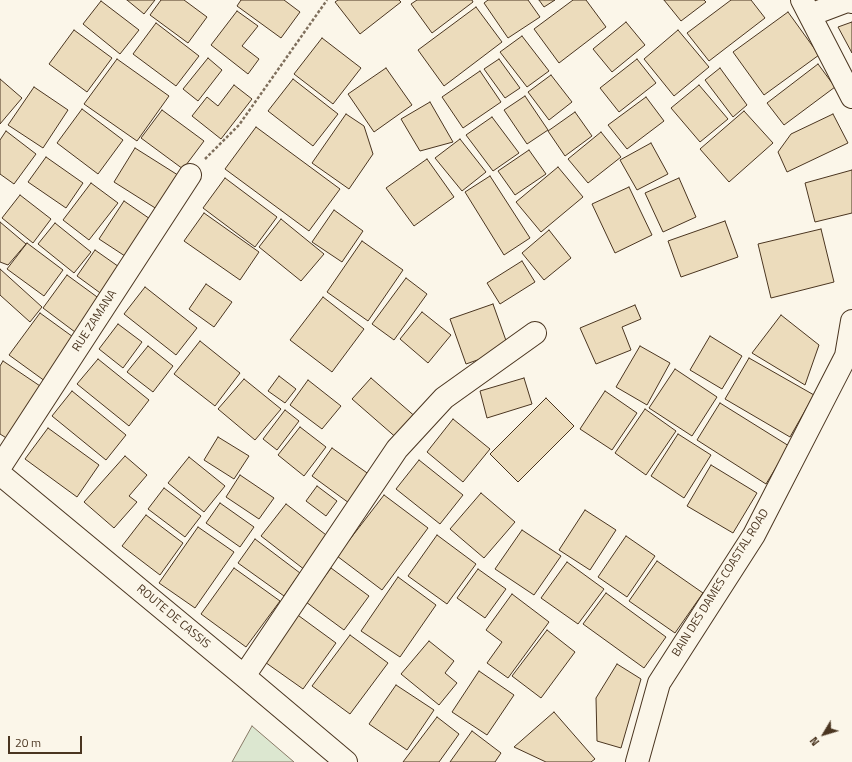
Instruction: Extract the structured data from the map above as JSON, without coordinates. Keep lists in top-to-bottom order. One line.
{"streets":{"street":["RUE ZAMANA","BAIN DES DAMES COASTAL ROAD","ROUTE DE CASSIS"]},"scale_bar":"20 m","north":"bottom left"}
